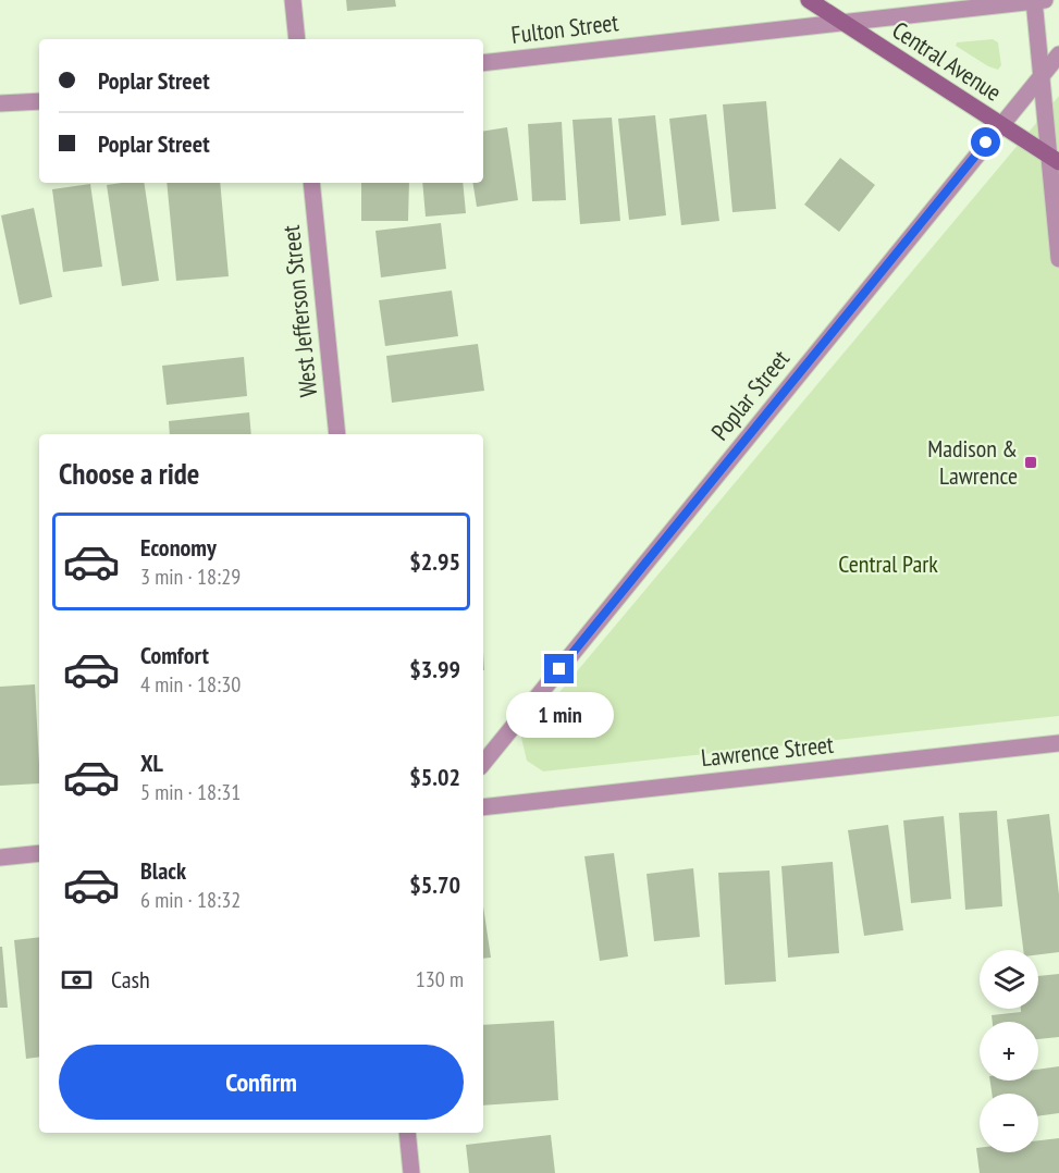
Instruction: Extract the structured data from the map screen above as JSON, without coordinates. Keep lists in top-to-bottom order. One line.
{"streets":{"street":["Fulton Street","Central Avenue","West Jefferson Street","Poplar Street","Lawrence Street"]},"crossings":[["Fulton Street","Central Avenue"],["Central Avenue","Poplar Street"]],"parks":["Central Park"],"places":{"transit":["Madison & Lawrence"]},"page":{"banner":["Poplar Street","Poplar Street"],"heading":"Choose a ride","list":[{"name":"Economy","note":"3 min · 18:29","value":"$2.95"},{"name":"Comfort","note":"4 min · 18:30","value":"$3.99"},{"name":"XL","note":"5 min · 18:31","value":"$5.02"},{"name":"Black","note":"6 min · 18:32","value":"$5.70"}],"bubble":"1 min","pay":["Cash","130 m"],"map_buttons":["+","−"],"buttons":"Confirm"}}
